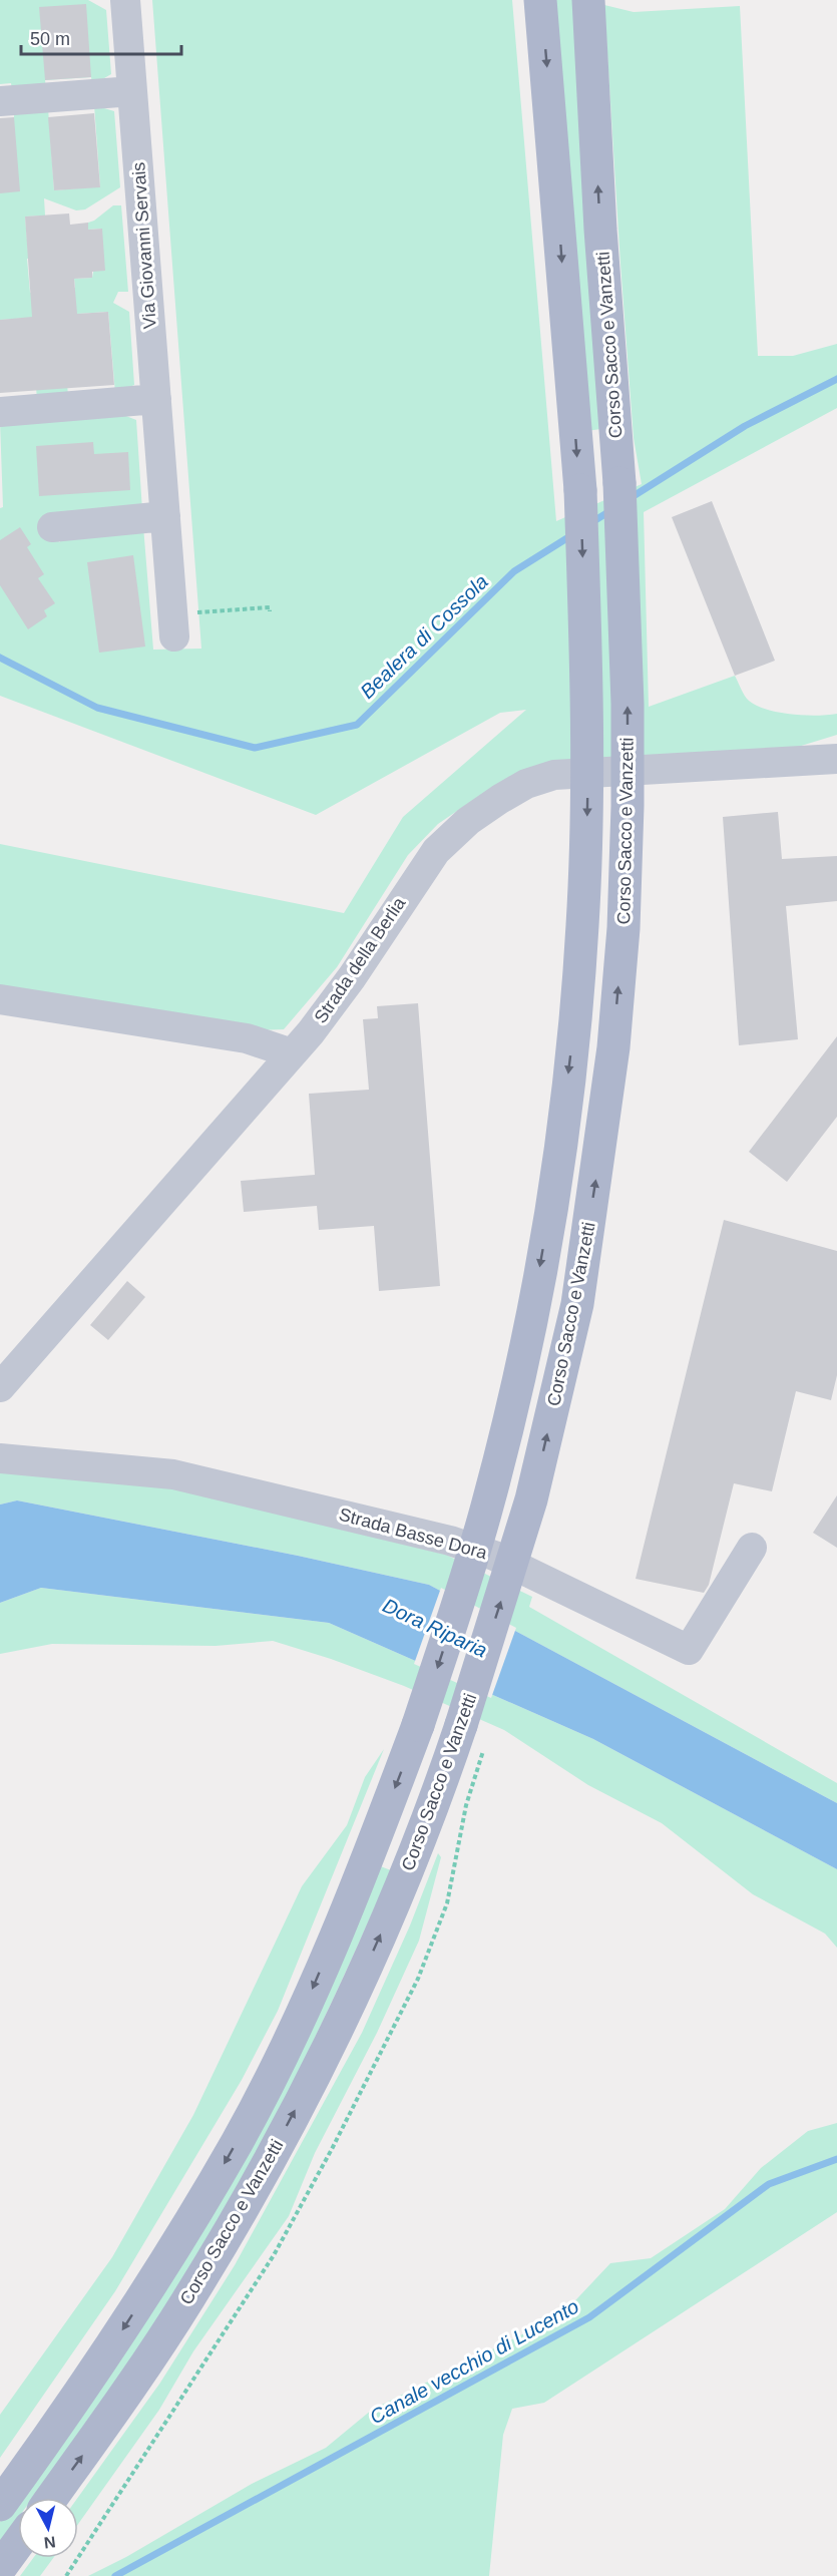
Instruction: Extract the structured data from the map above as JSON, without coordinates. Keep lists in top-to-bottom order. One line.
{"streets":{"main road":["Corso Sacco e Vanzetti"],"street":["Via Giovanni Servais","Strada della Berlia","Strada Basse Dora"]},"water":["Bealera di Cossola","Dora Riparia","Canale vecchio di Lucento"],"scale_bar":"50 m","north":"bottom"}
